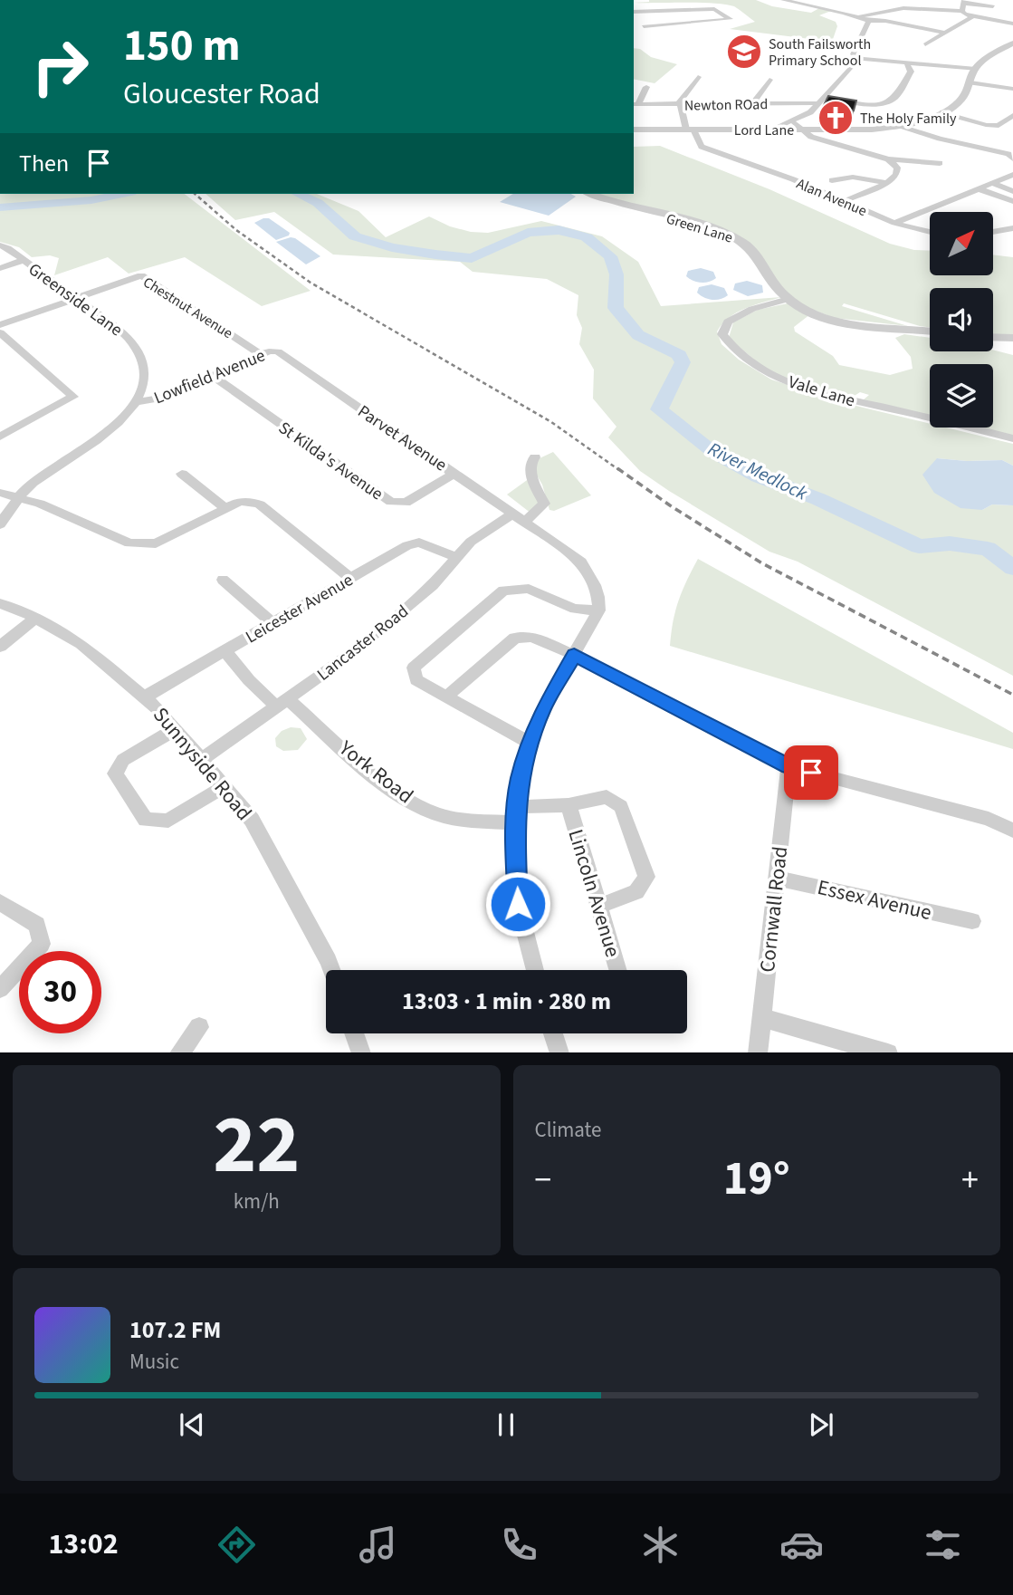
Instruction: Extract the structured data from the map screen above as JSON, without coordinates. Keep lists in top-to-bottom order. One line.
{"streets":{"street":["Newton ROad","Lord Lane","Alan Avenue","Green Lane","Greenside Lane","Chestnut Avenue","Lowfield Avenue","Vale Lane","Parvet Avenue","St Kilda's Avenue","Leicester Avenue","Lancaster Road","Sunnyside Road","York Road","Lincoln Avenue","Essex Avenue","Cornwall Road"]},"crossings":[["Lord Lane","Alan Avenue"],["Green Lane","Vale Lane"],["Greenside Lane","Chestnut Avenue"],["Greenside Lane","Lowfield Avenue"],["Chestnut Avenue","Lowfield Avenue"],["Lowfield Avenue","Parvet Avenue"],["Lowfield Avenue","St Kilda's Avenue"],["Parvet Avenue","St Kilda's Avenue"],["Parvet Avenue","Lancaster Road"],["Leicester Avenue","Lancaster Road"],["Leicester Avenue","Sunnyside Road"],["Leicester Avenue","York Road"],["Lancaster Road","Sunnyside Road"],["Lancaster Road","York Road"],["York Road","Lincoln Avenue"],["Essex Avenue","Cornwall Road"]],"water":["River Medlock"],"places":{"school or university":["South Failsworth Primary School"],"church":["The Holy Family"]},"north":"top right","page":{"turn":["150 m","Gloucester Road"],"then":"Then","limit":"30","trip":"13:03 · 1 min · 280 m","tile":[["22","km/h"],"Climate"],"heat":["−","19°","+"],"song":["107.2 FM","Music"],"tabs":"13:02"}}
